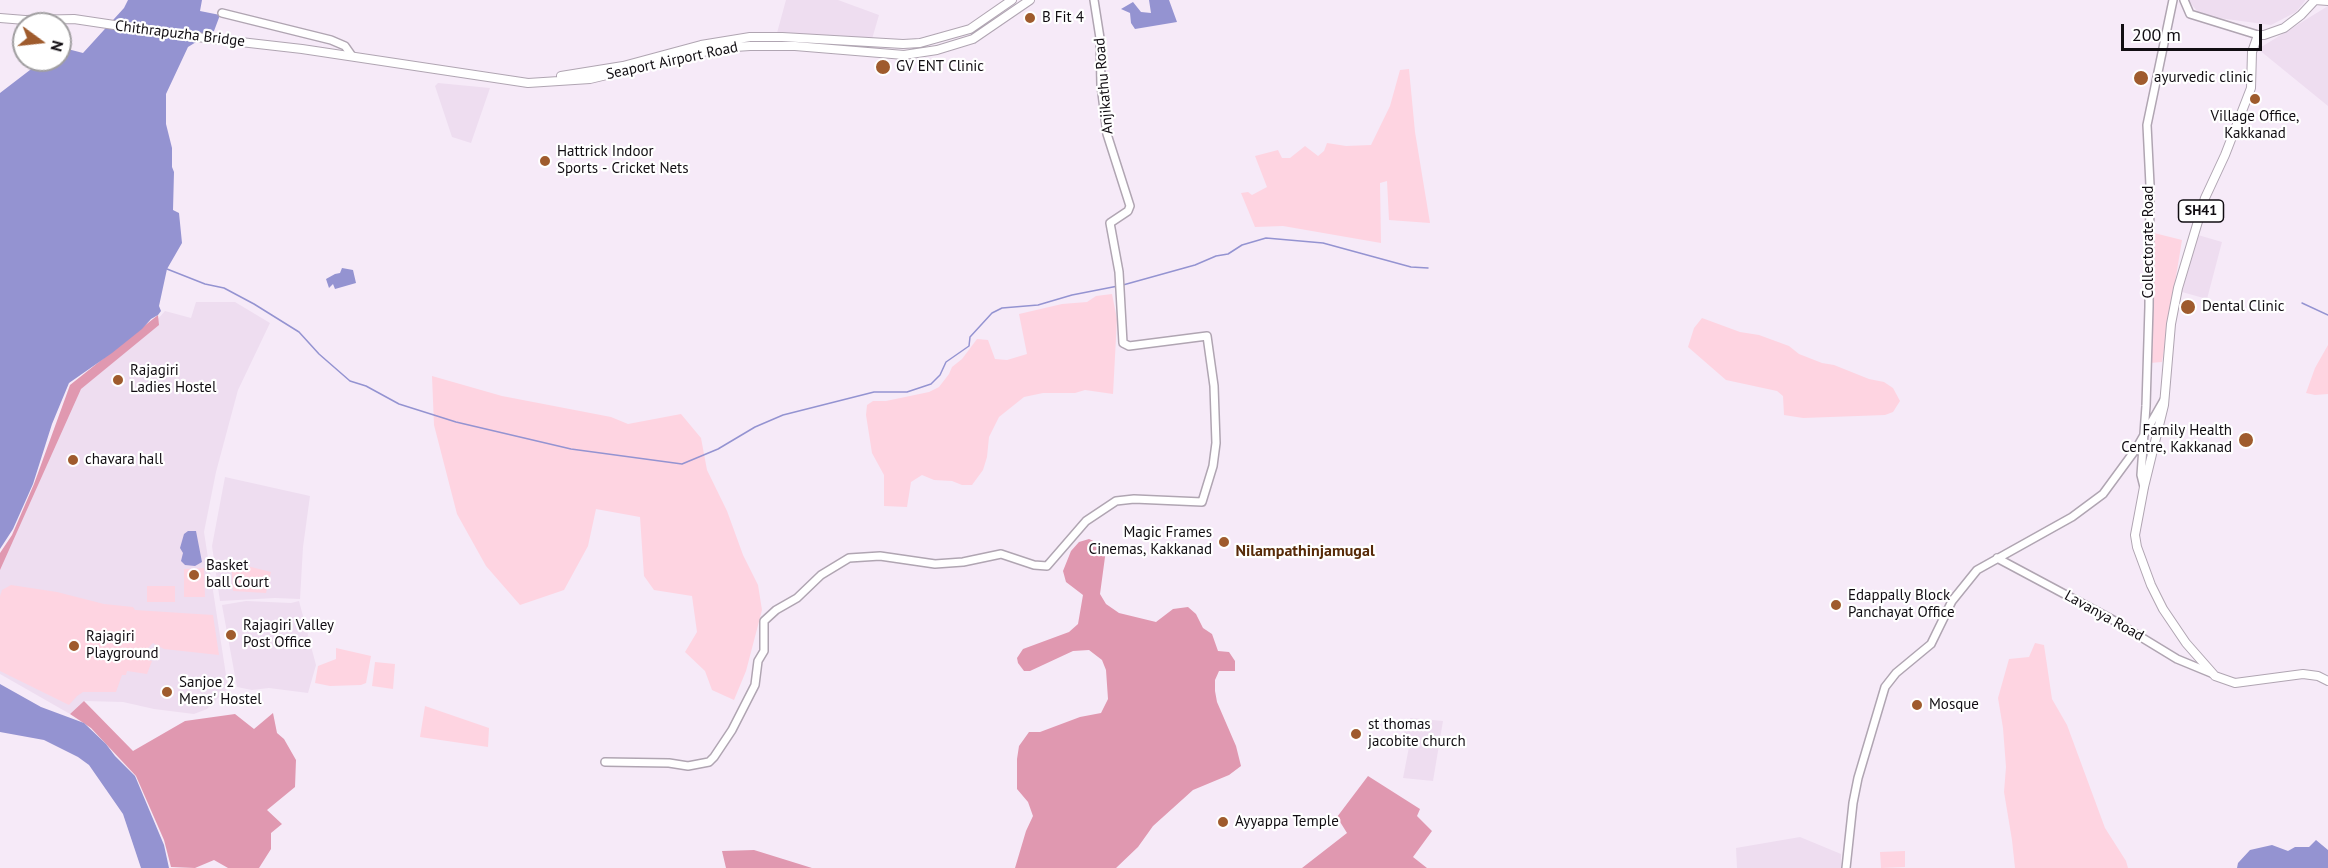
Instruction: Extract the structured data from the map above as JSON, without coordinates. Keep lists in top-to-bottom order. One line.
{"streets":{"main road":["Chithrapuzha Bridge","Seaport Airport Road","SH41"],"street":["Anjikathu Road","Collectorate Road","Lavanya Road"]},"crossings":[["Chithrapuzha Bridge","Seaport Airport Road"],["SH41","Collectorate Road"],["SH41","Lavanya Road"]],"districts":["Nilampathinjamugal"],"places":["B Fit 4","GV ENT Clinic","ayurvedic clinic","Village Office, Kakkanad","Hattrick Indoor Sports - Cricket Nets","Dental Clinic","Rajagiri Ladies Hostel","Family Health Centre, Kakkanad","chavara hall","Magic Frames Cinemas, Kakkanad","Basket ball Court","Edappally Block Panchayat Office","Rajagiri Valley Post Office","Rajagiri Playground","Sanjoe 2 Mens' Hostel","Mosque","st thomas jacobite church","Ayyappa Temple"],"scale_bar":"200 m","north":"right"}
